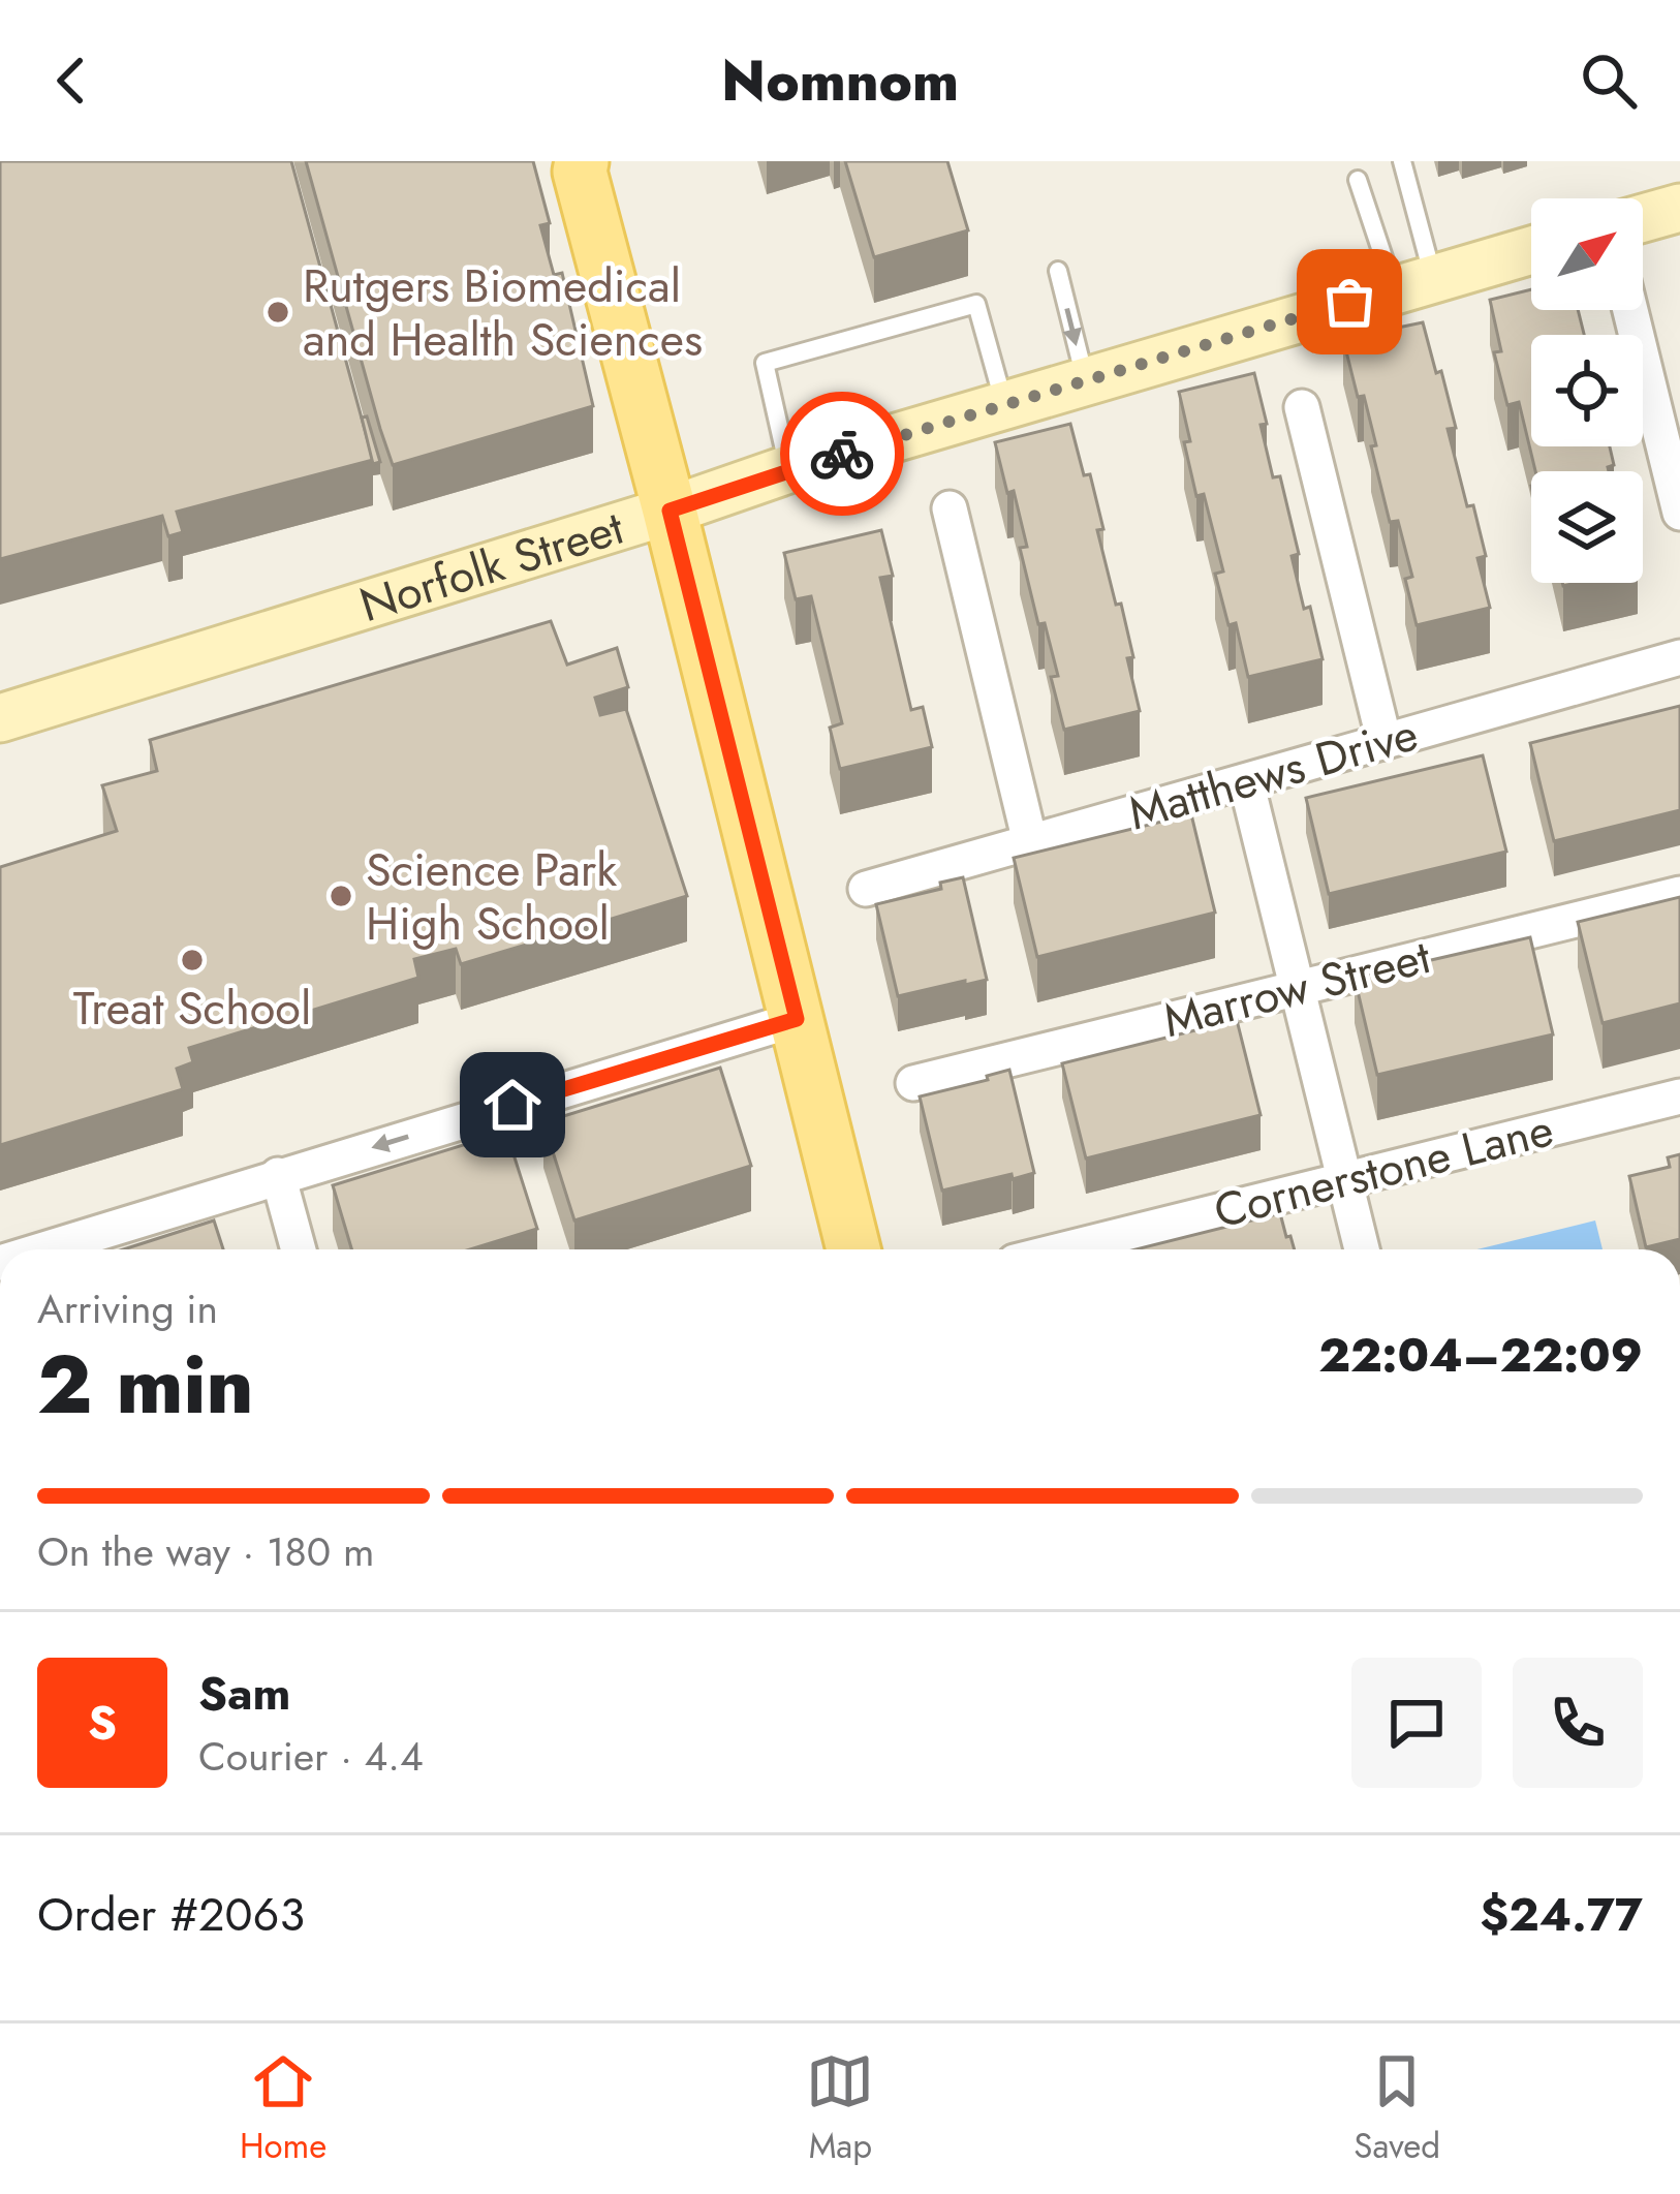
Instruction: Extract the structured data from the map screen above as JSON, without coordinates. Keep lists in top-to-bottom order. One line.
{"streets":{"main road":["Norfolk Street"],"street":["Matthews Drive","Marrow Street","Cornerstone Lane"]},"places":["Rutgers Biomedical and Health Sciences","Science Park High School","Treat School"],"north":"top right","page":{"header":"Nomnom","heading":["2 min","Arriving in","22:04–22:09"],"panel":["Sam","Courier · 4.4","Order #2063","$24.77"],"bar":"On the way · 180 m","round":"S","tabs":["Home","Map","Saved"]}}
